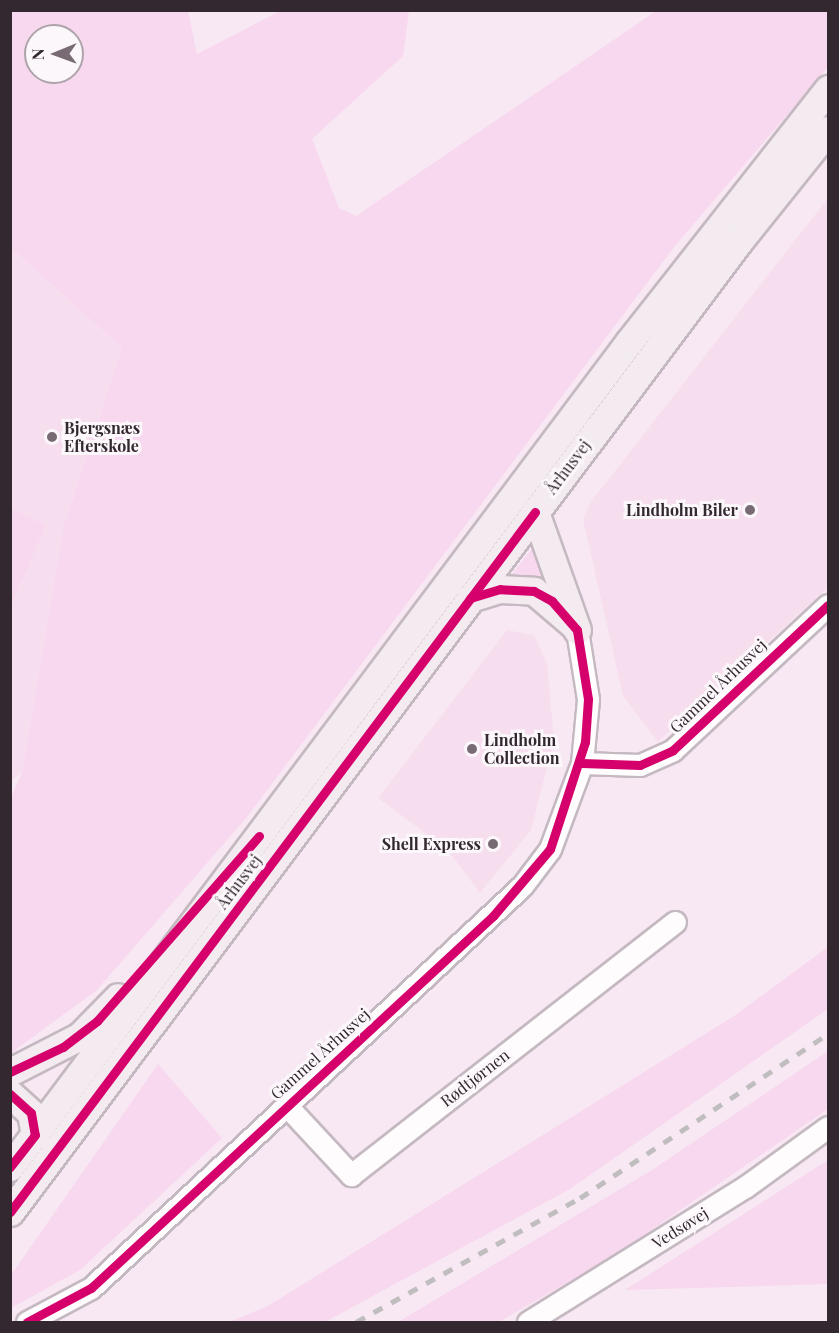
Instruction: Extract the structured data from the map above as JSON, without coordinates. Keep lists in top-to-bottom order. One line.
{"streets":{"main road":["Århusvej"],"street":["Gammel Århusvej","Rødtjørnen","Vedsøvej"]},"crossings":[["Gammel Århusvej","Rødtjørnen"]],"places":["Bjergsnæs Efterskole","Lindholm Biler","Lindholm Collection","Shell Express"],"north":"left"}
